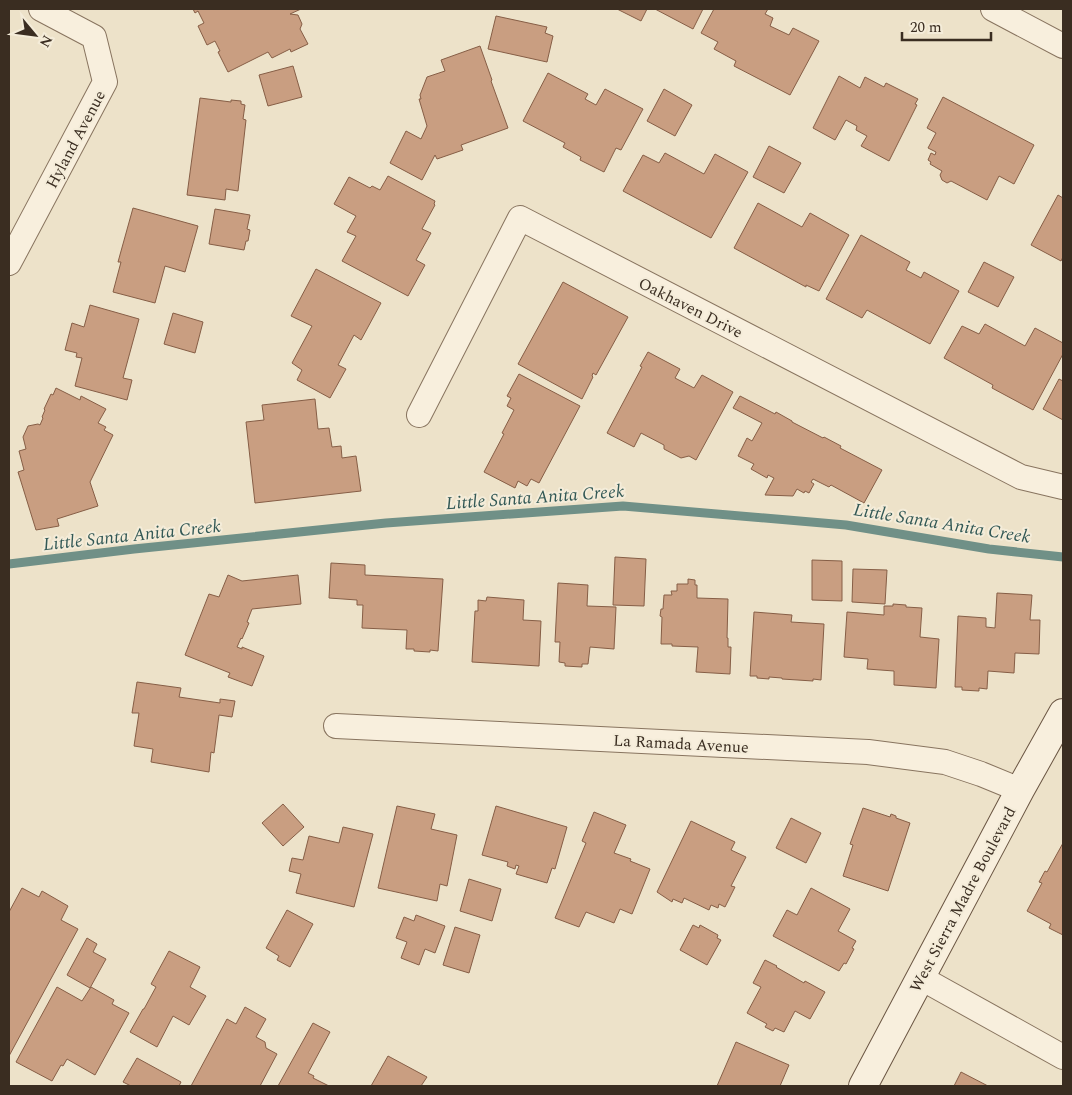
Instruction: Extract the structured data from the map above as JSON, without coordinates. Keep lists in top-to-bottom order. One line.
{"streets":{"street":["Hyland Avenue","Oakhaven Drive","La Ramada Avenue","West Sierra Madre Boulevard"]},"crossings":[["La Ramada Avenue","West Sierra Madre Boulevard"]],"water":["Little Santa Anita Creek"],"scale_bar":"20 m","north":"bottom right"}
